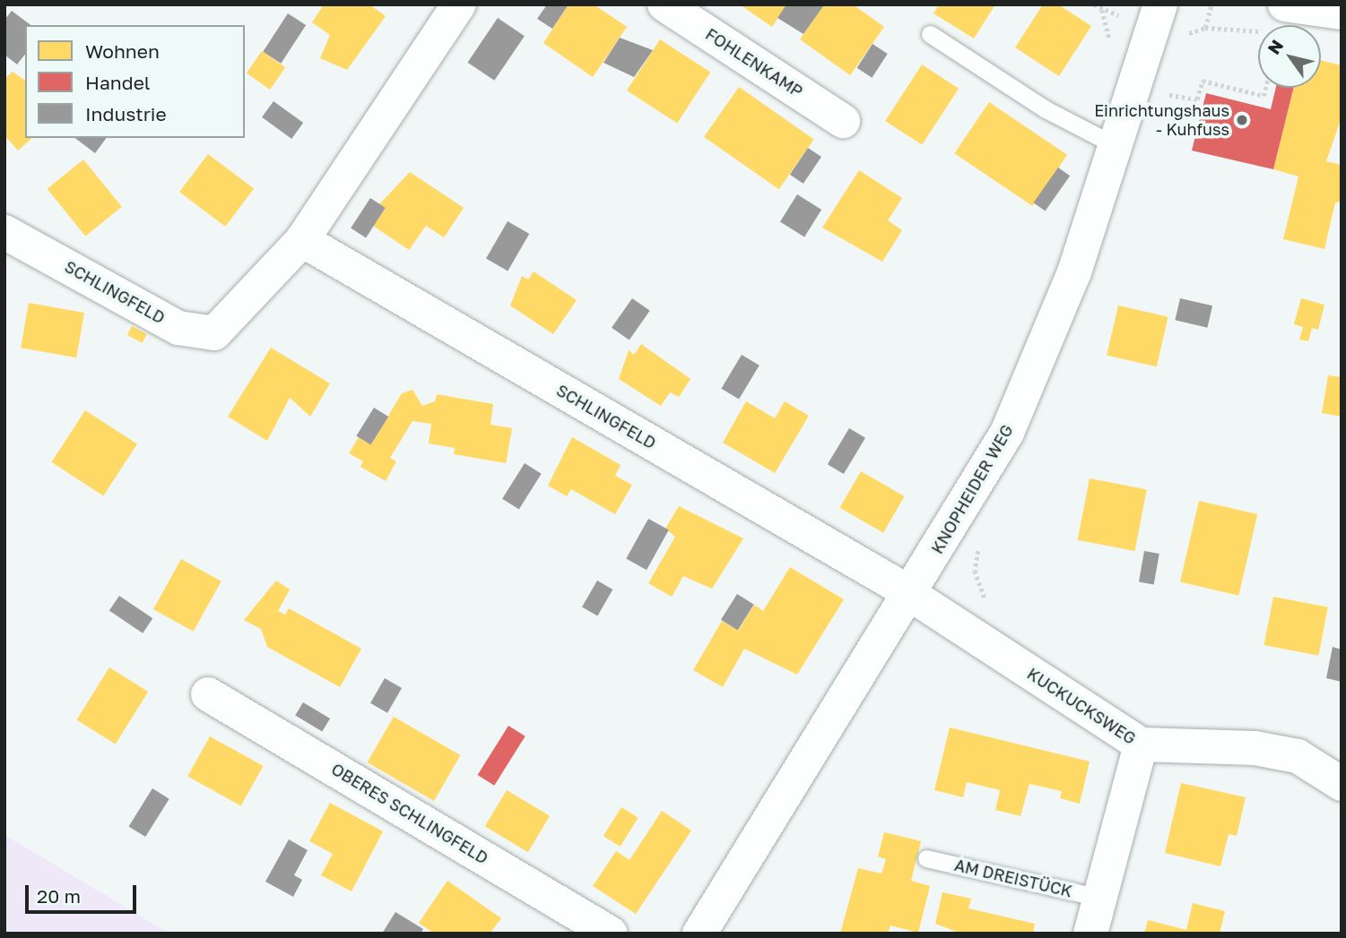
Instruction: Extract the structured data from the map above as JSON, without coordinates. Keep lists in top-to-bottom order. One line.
{"streets":{"street":["FOHLENKAMP","SCHLINGFELD","KNOPHEIDER WEG","KUCKUCKSWEG","OBERES SCHLINGFELD"],"lane":["AM DREISTÜCK"]},"crossings":[["SCHLINGFELD","KNOPHEIDER WEG"],["SCHLINGFELD","KUCKUCKSWEG"],["KNOPHEIDER WEG","KUCKUCKSWEG"]],"places":["Einrichtungshaus - Kuhfuss"],"legend":["Wohnen","Handel","Industrie"],"scale_bar":"20 m","north":"top left"}
